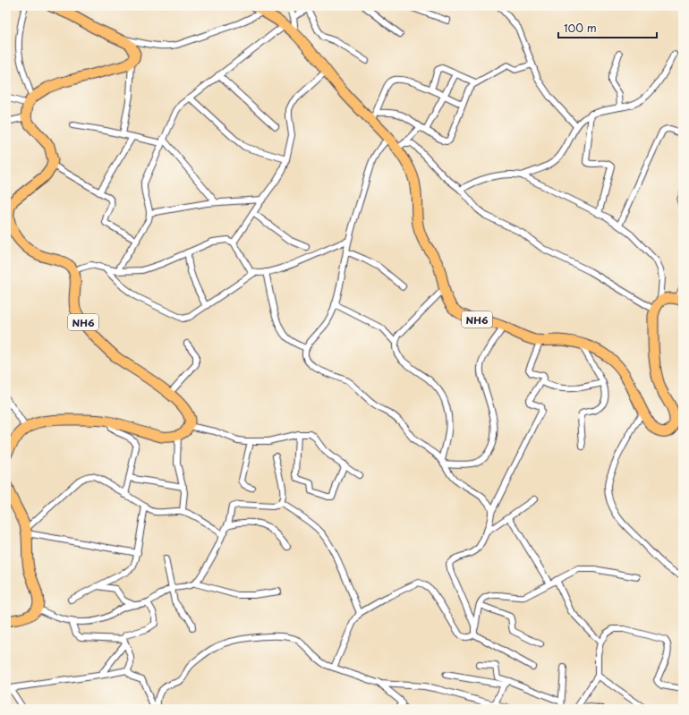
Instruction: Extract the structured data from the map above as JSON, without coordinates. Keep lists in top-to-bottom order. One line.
{"streets":{"highway":["NH6"]},"scale_bar":"100 m"}
